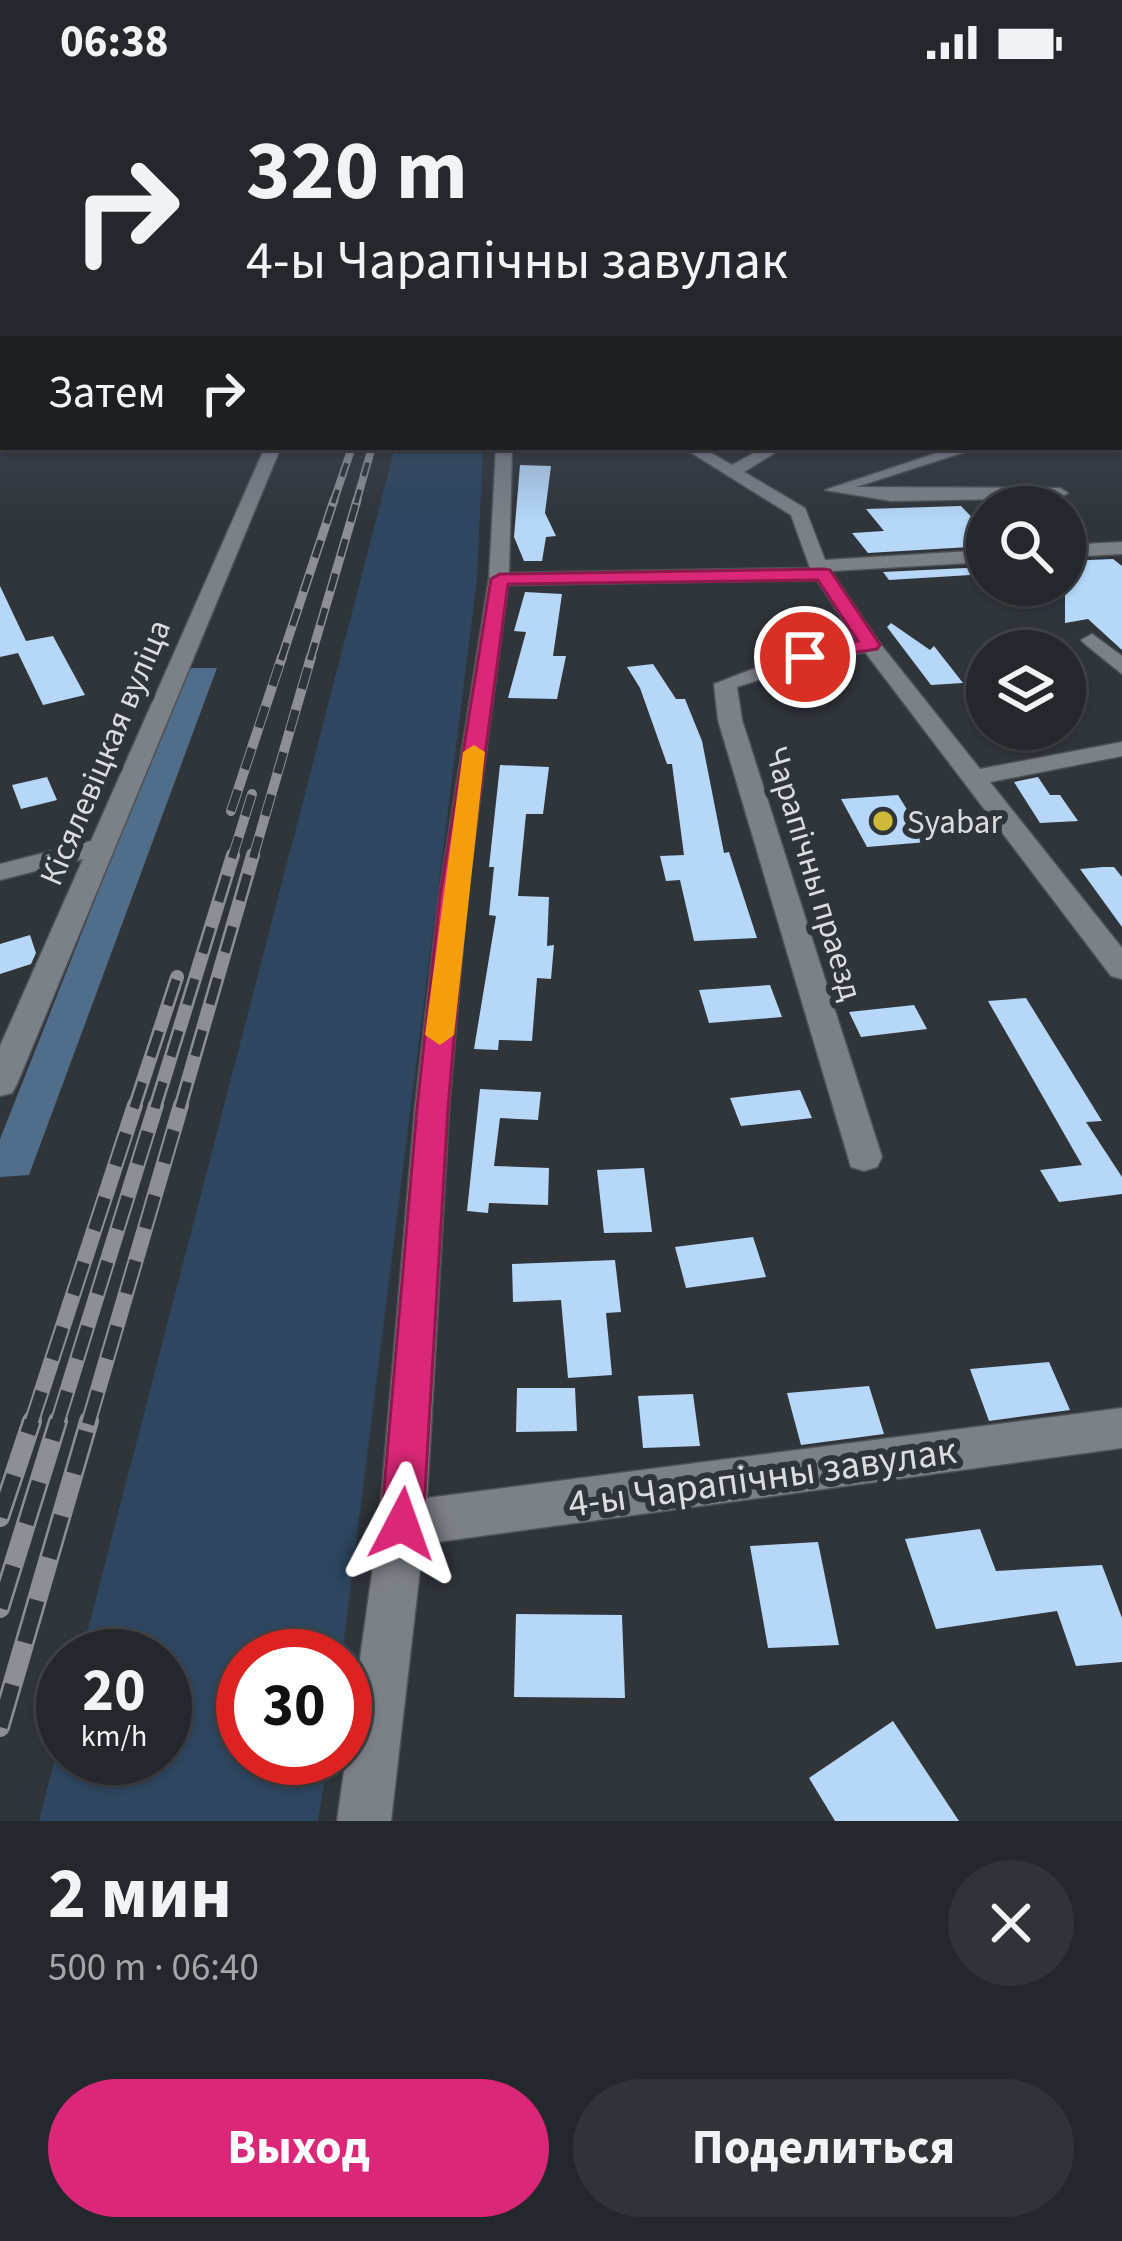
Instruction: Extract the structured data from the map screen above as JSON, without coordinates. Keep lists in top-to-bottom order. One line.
{"streets":{"street":["Кісялевіцкая вуліца","Чарапічны праезд","4-ы Чарапічны завулак"]},"places":["Syabar"],"page":{"status":"06:38","turn":["320 m","4-ы Чарапічны завулак"],"then":"Затем","speed":"20 km/h","limit":"30","heading":["2 мин","500 m · 06:40"],"buttons":["Выход","Поделиться"]}}
